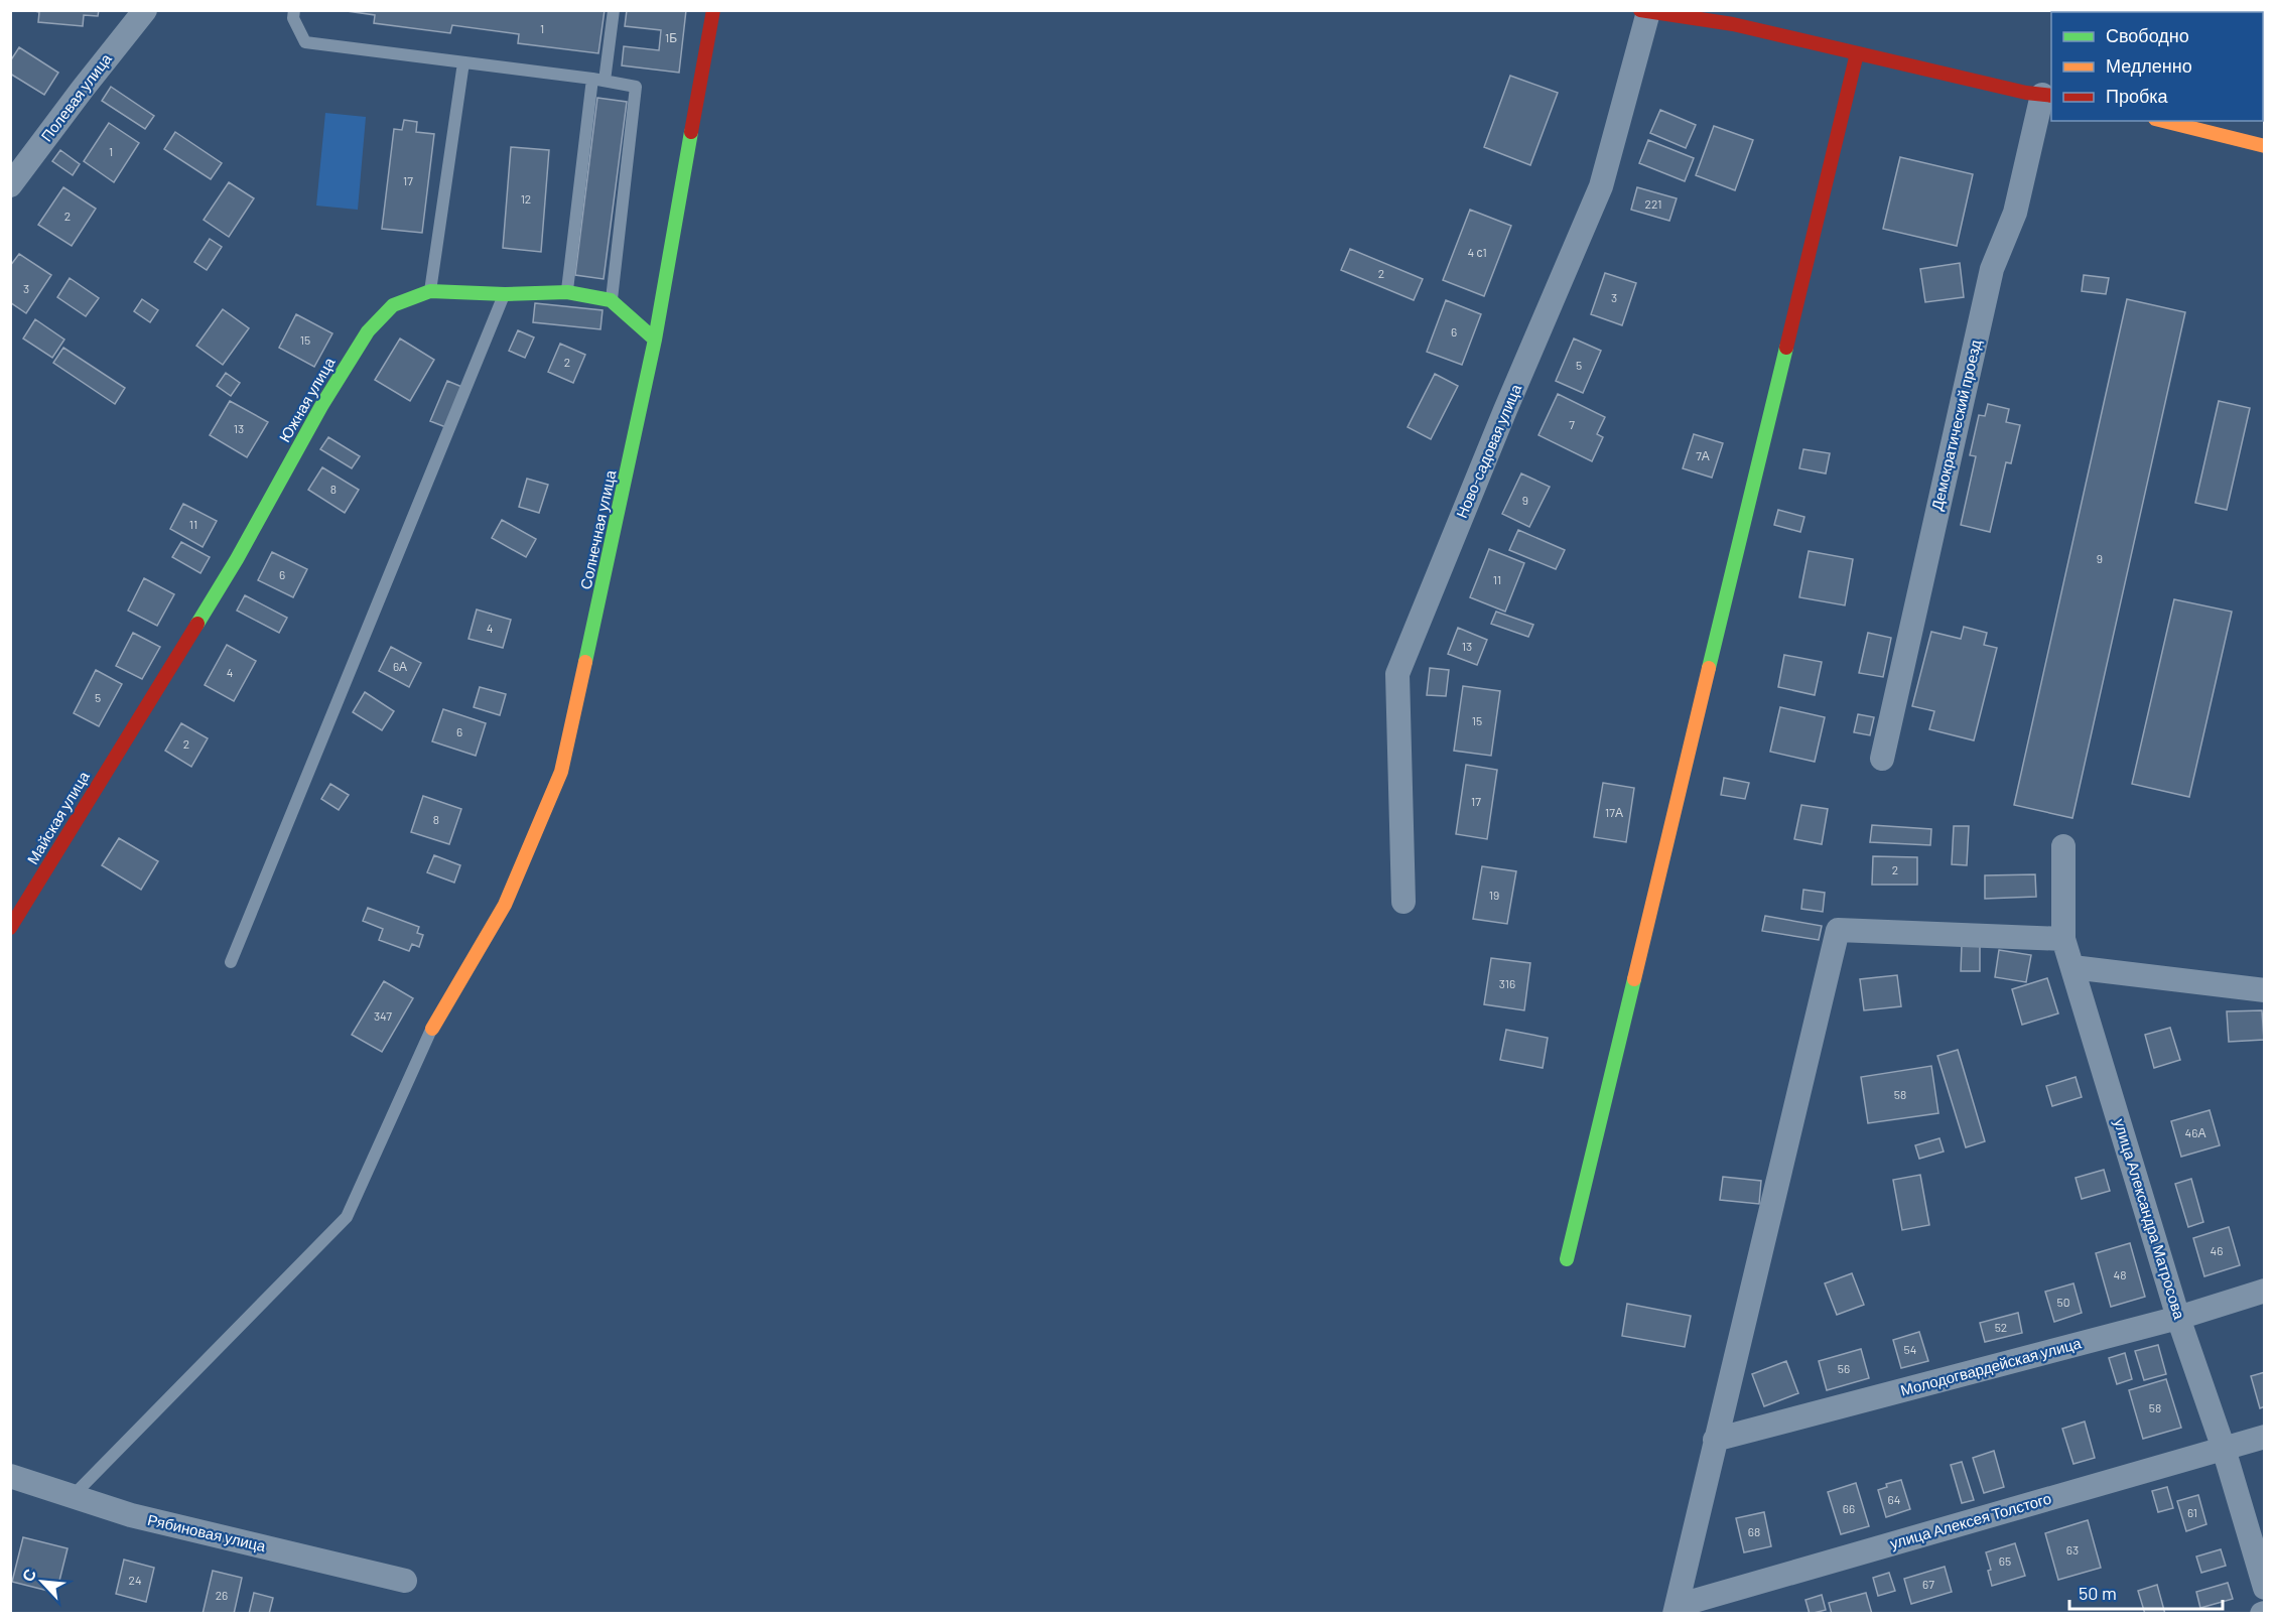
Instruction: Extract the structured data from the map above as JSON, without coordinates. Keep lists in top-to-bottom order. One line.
{"streets":{"street":["Полевая улица","Южная улица","Демократический проезд","Ново-садовая улица","Солнечная улица","Майская улица","улица Александра Матросова","Молодогвардейская улица","улица Алексея Толстого","Рябиновая улица"]},"crossings":[["Южная улица","Майская улица"],["улица Александра Матросова","Молодогвардейская улица"],["улица Александра Матросова","улица Алексея Толстого"]],"house_numbers":["1","1Б","1","17","12","221","2","4 с1","2","3","3","6","15","2","5","7","13","7А","8","9","11","9","6","11","4","13","6А","4","5","15","6","2","17","17А","8","2","19","316","347","58","46А","46","48","50","52","54","56","58","64","66","61","68","63","65","24","67","26"],"legend":["Свободно","Медленно","Пробка"],"scale_bar":"50 m","north":"top left"}
